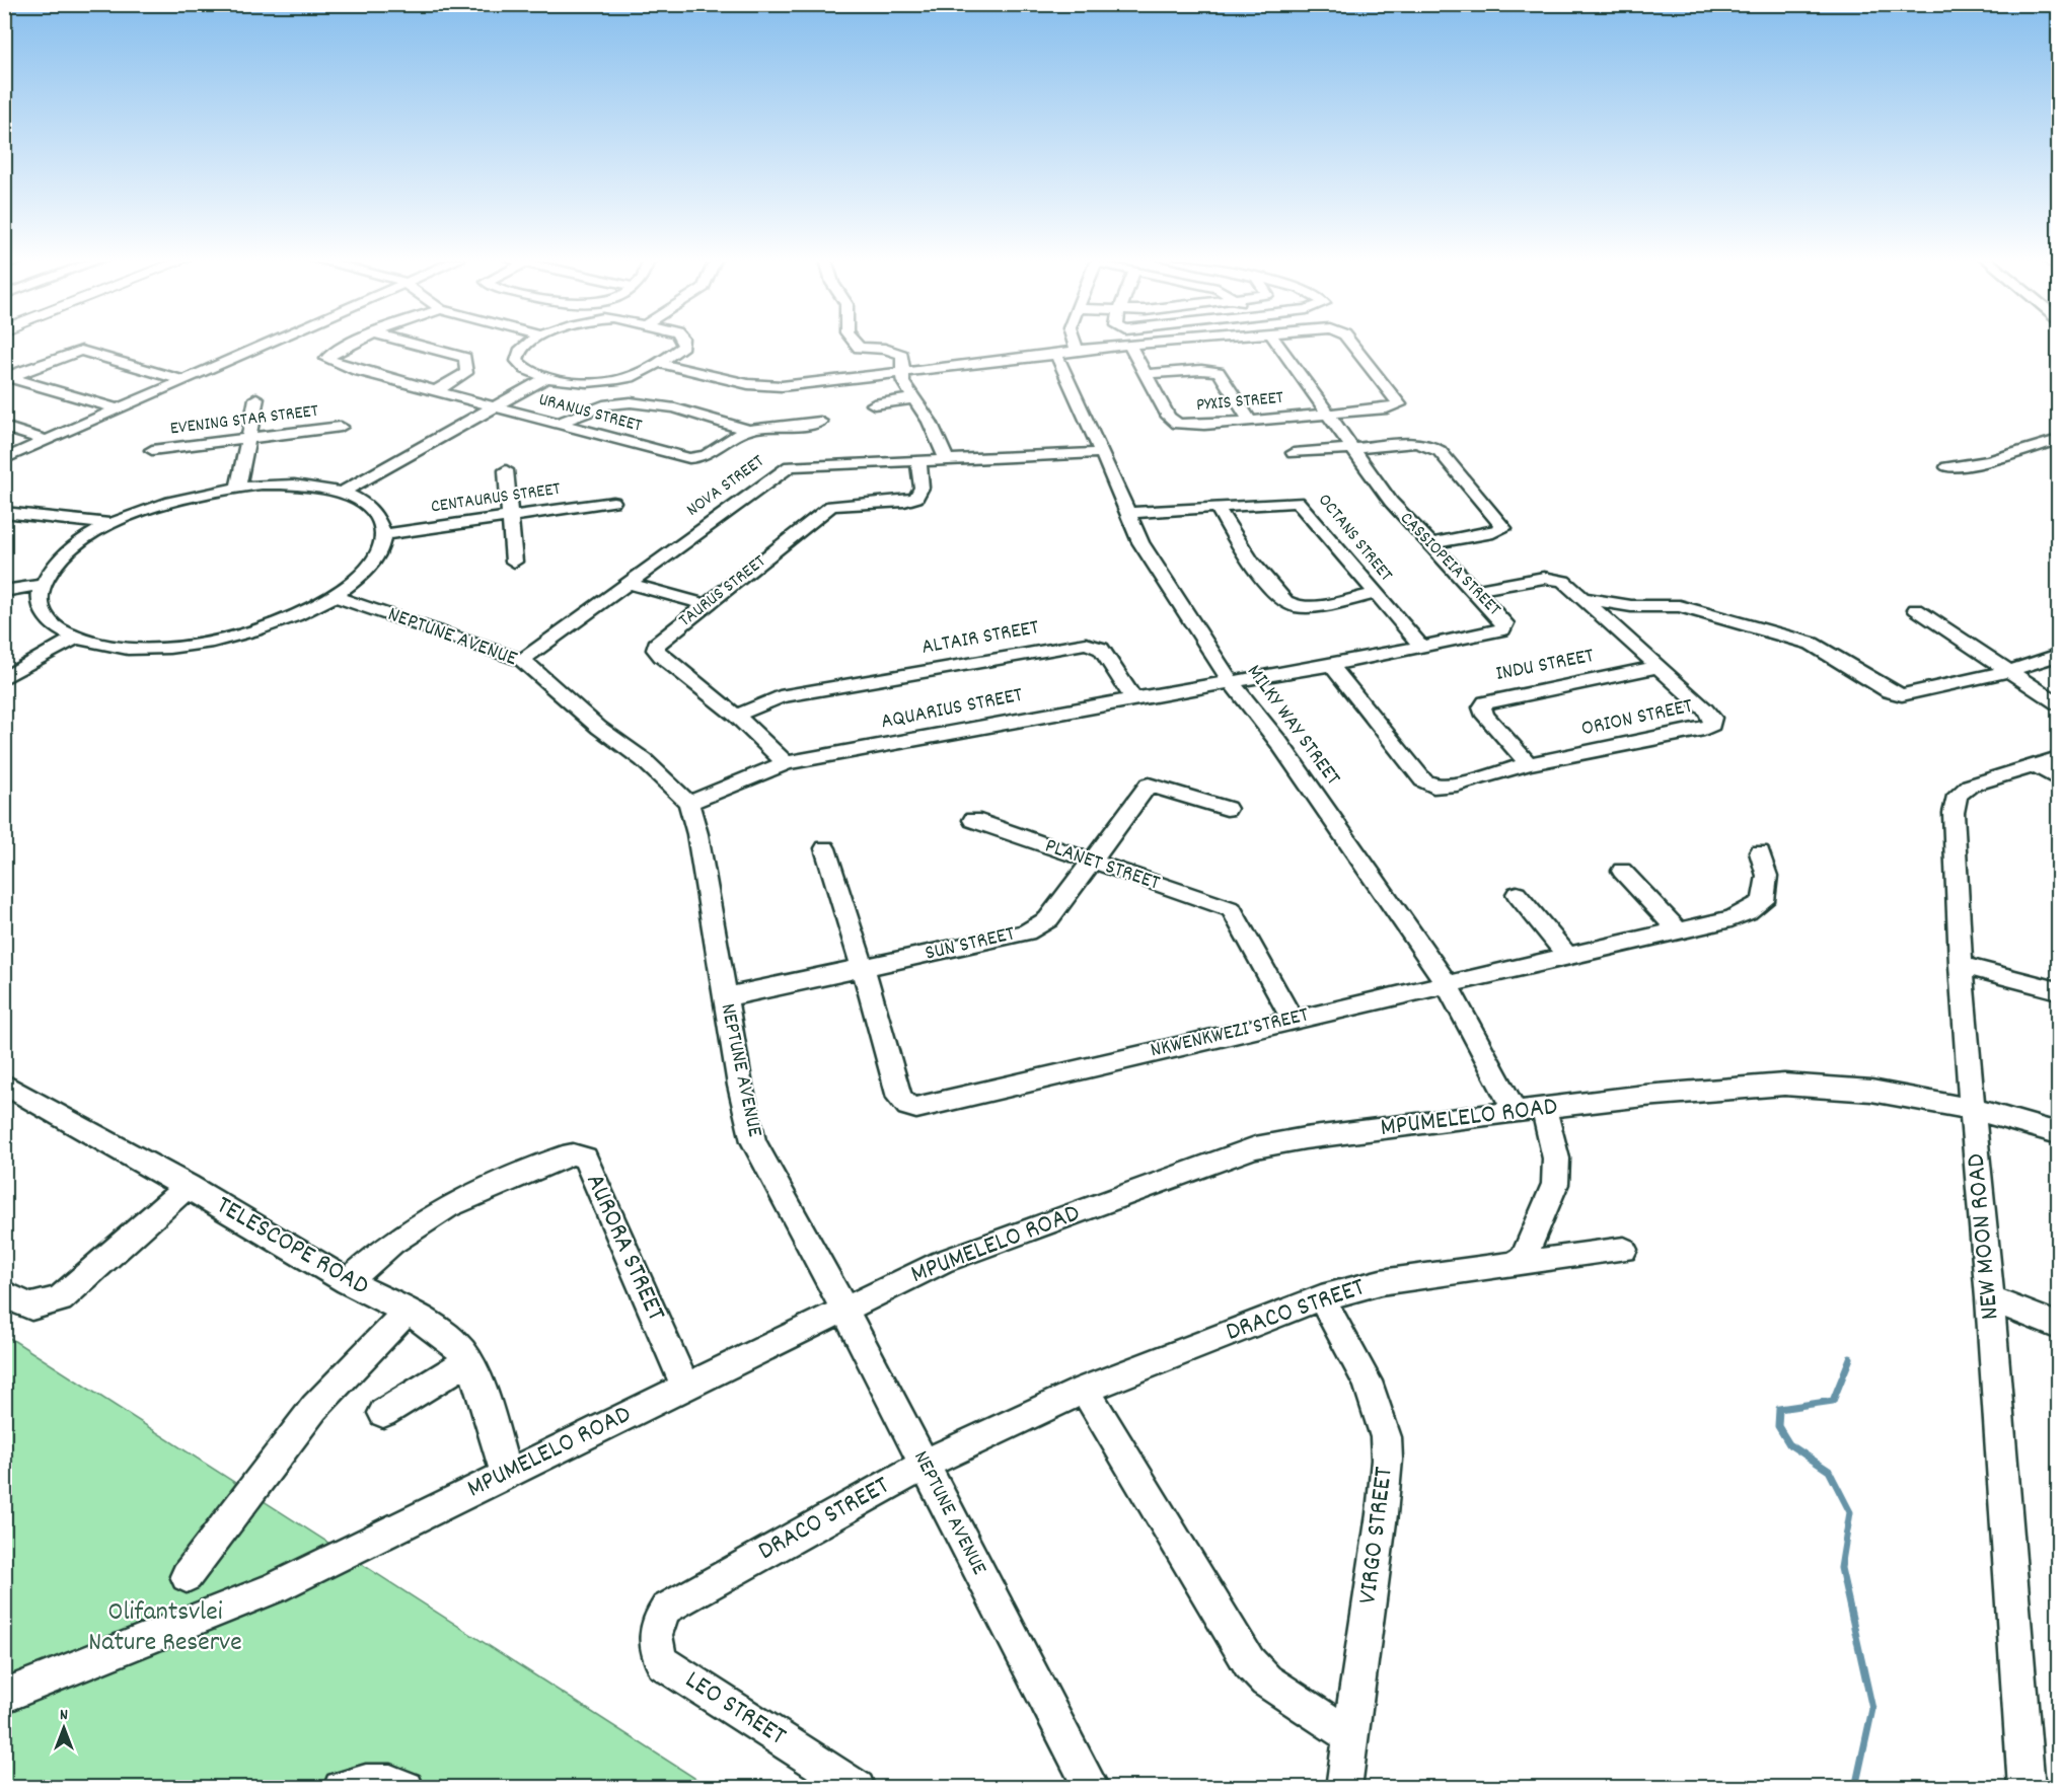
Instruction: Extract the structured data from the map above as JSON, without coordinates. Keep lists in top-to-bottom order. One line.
{"streets":{"street":["PYXIS STREET","URANUS STREET","EVENING STAR STREET","NOVA STREET","CENTAURUS STREET","OCTANS STREET","CASSIOPEIA STREET","TAURUS STREET","NEPTUNE AVENUE","ALTAIR STREET","INDU STREET","AQUARIUS STREET","ORION STREET","MILKY WAY STREET","PLANET STREET","SUN STREET","NKWENKWEZI STREET","MPUMELELO ROAD","NEW MOON ROAD","TELESCOPE ROAD","AURORA STREET","DRACO STREET","VIRGO STREET","LEO STREET"]},"crossings":[["PYXIS STREET","CASSIOPEIA STREET"],["NOVA STREET","TAURUS STREET"],["NOVA STREET","NEPTUNE AVENUE"],["NOVA STREET","MILKY WAY STREET"],["OCTANS STREET","CASSIOPEIA STREET"],["OCTANS STREET","MILKY WAY STREET"],["CASSIOPEIA STREET","AQUARIUS STREET"],["CASSIOPEIA STREET","ORION STREET"],["CASSIOPEIA STREET","MILKY WAY STREET"],["TAURUS STREET","ALTAIR STREET"],["TAURUS STREET","AQUARIUS STREET"],["NEPTUNE AVENUE","AQUARIUS STREET"],["NEPTUNE AVENUE","SUN STREET"],["NEPTUNE AVENUE","MPUMELELO ROAD"],["NEPTUNE AVENUE","DRACO STREET"],["ALTAIR STREET","AQUARIUS STREET"],["INDU STREET","ORION STREET"],["AQUARIUS STREET","MILKY WAY STREET"],["MILKY WAY STREET","NKWENKWEZI STREET"],["MILKY WAY STREET","MPUMELELO ROAD"],["PLANET STREET","SUN STREET"],["PLANET STREET","NKWENKWEZI STREET"],["SUN STREET","NKWENKWEZI STREET"],["MPUMELELO ROAD","NEW MOON ROAD"],["MPUMELELO ROAD","TELESCOPE ROAD"],["MPUMELELO ROAD","AURORA STREET"],["TELESCOPE ROAD","AURORA STREET"],["DRACO STREET","VIRGO STREET"],["DRACO STREET","LEO STREET"]],"parks":["Olifantsvlei Nature Reserve"],"north":"top"}
